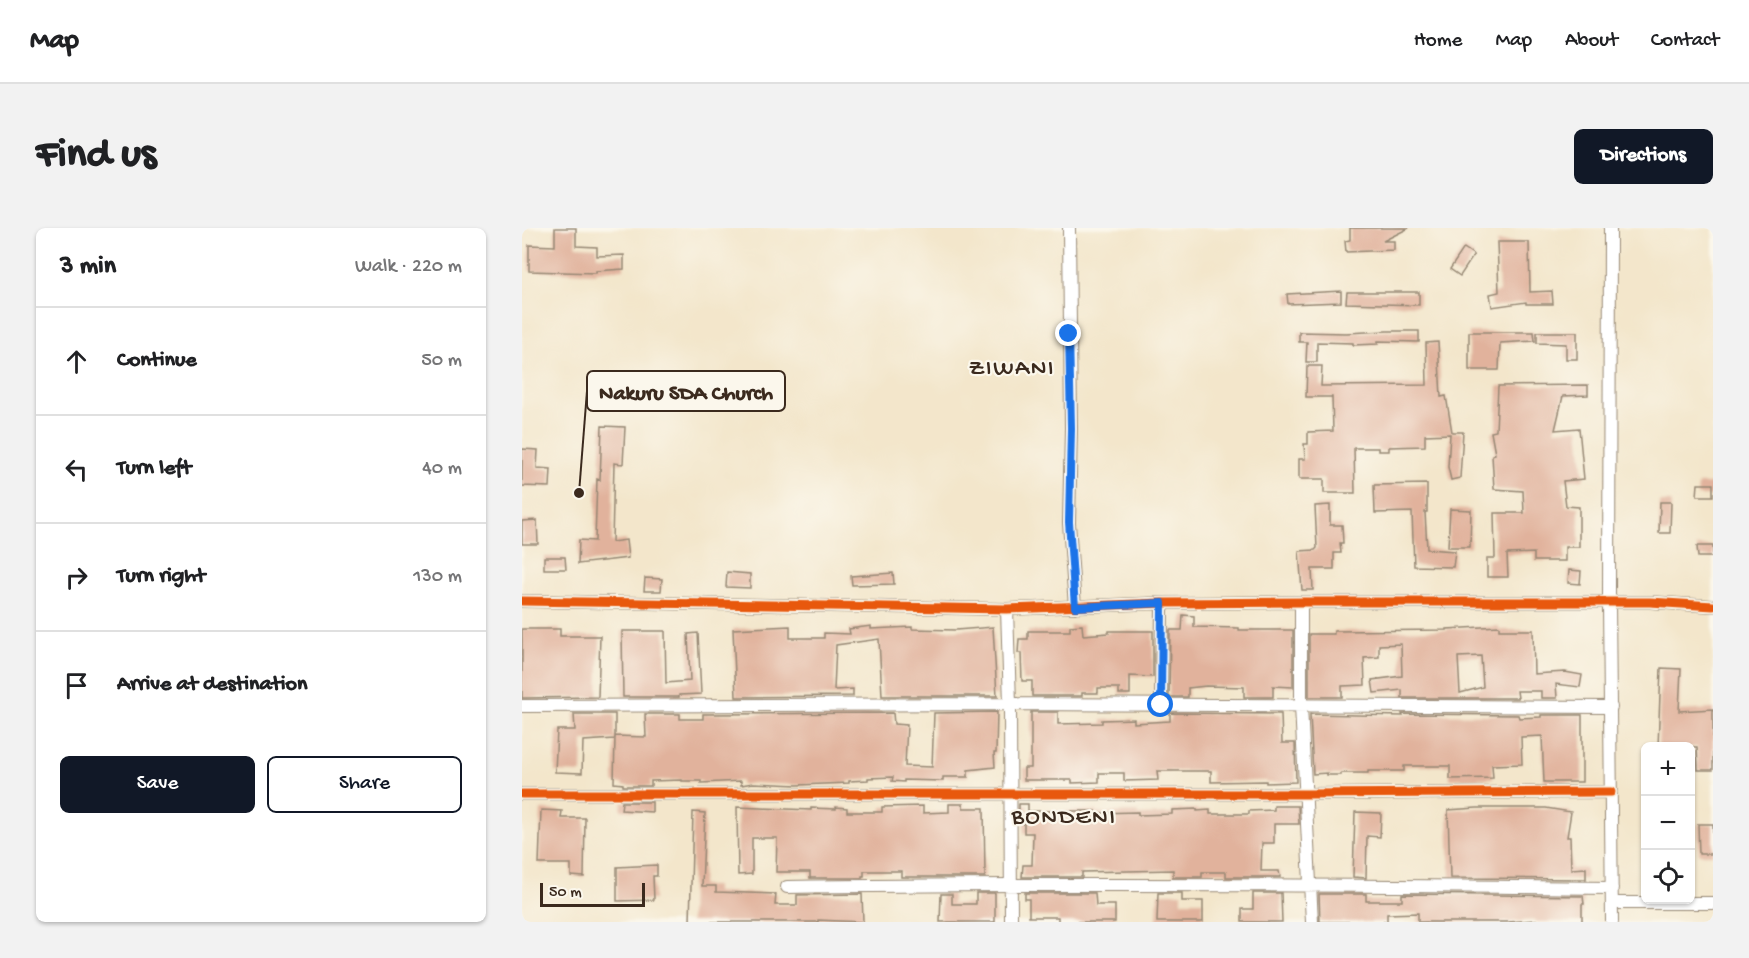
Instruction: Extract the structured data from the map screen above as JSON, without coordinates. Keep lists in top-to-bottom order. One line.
{"districts":["ZIWANI","BONDENI"],"places":["Nakuru SDA Church"],"scale_bar":"50 m","page":{"header":"Map","nav":["Home","Map","About","Contact"],"buttons":["Directions",["Save","Share"]],"title":"Find us","heading":["3 min","Walk · 220 m"],"list":[["Continue","50 m"],["Turn left","40 m"],["Turn right","130 m"],"Arrive at destination"],"map_buttons":["+","−"],"scale":"50 m"}}
